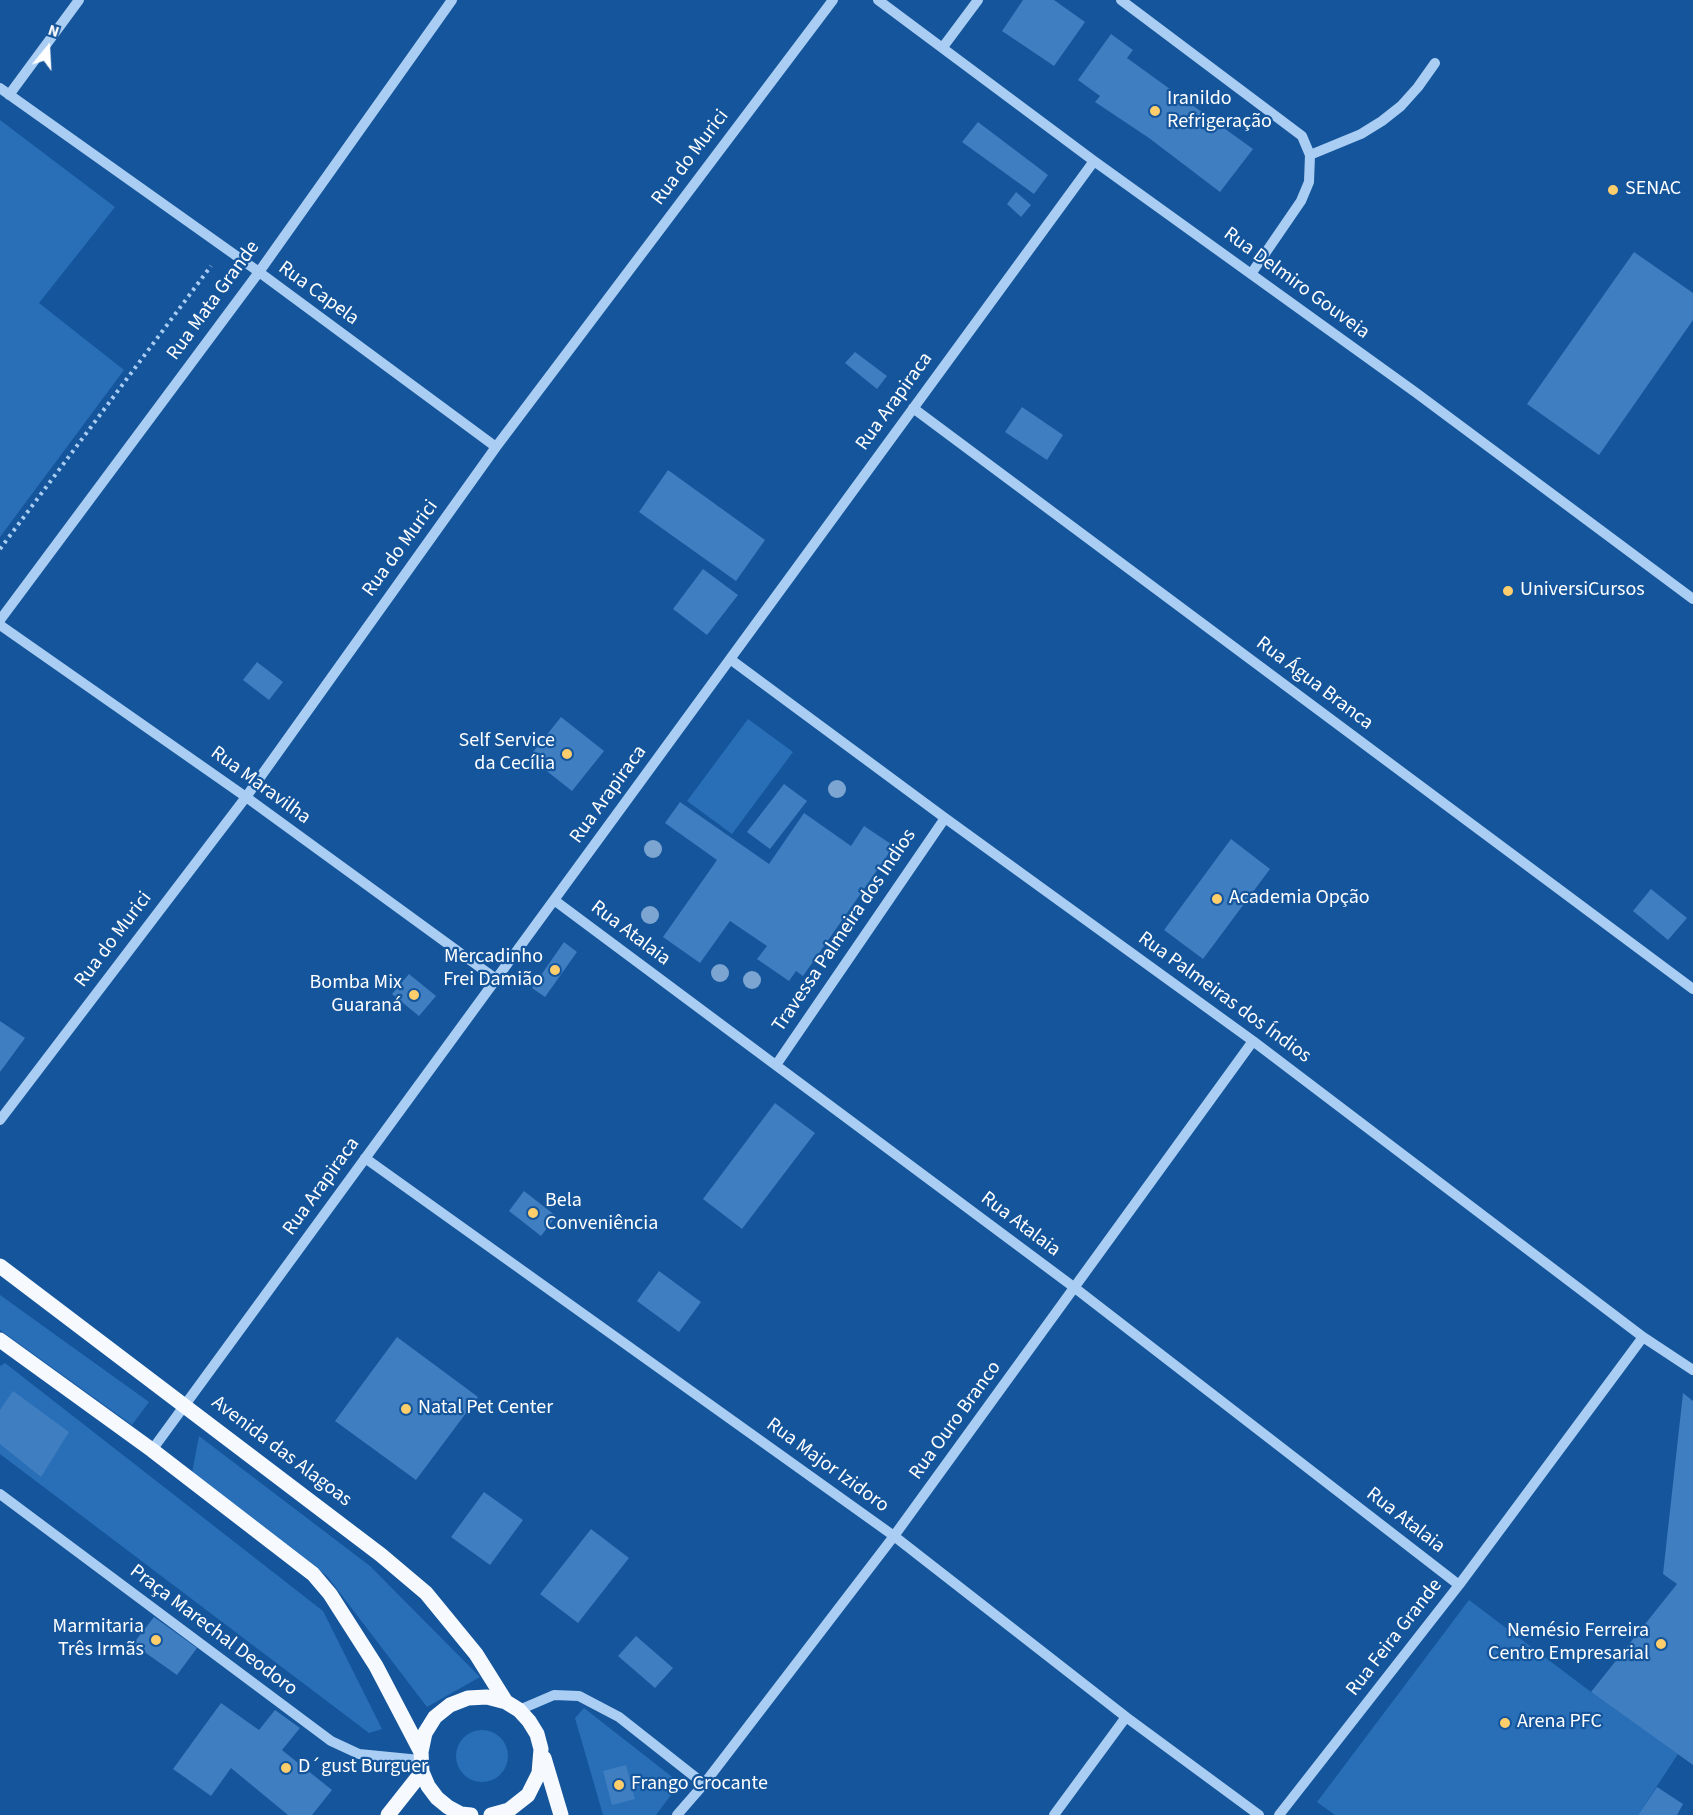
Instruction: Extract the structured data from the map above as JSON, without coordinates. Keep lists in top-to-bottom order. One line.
{"streets":{"main road":["Avenida das Alagoas"],"street":["Rua do Murici","Rua Delmiro Gouveia","Rua Capela","Rua Mata Grande","Rua Arapiraca","Rua Água Branca","Rua Maravilha","Travessa Palmeira dos Indios","Rua Atalaia","Rua Palmeiras dos Índios","Rua Ouro Branco","Rua Major Izidoro","Praça Marechal Deodoro","Rua Feira Grande"]},"crossings":[["Rua do Murici","Rua Capela"],["Rua do Murici","Rua Maravilha"],["Rua Delmiro Gouveia","Rua Arapiraca"],["Rua Capela","Rua Mata Grande"],["Rua Arapiraca","Rua Água Branca"],["Rua Arapiraca","Rua Maravilha"],["Rua Arapiraca","Rua Atalaia"],["Rua Arapiraca","Rua Palmeiras dos Índios"],["Rua Arapiraca","Avenida das Alagoas"],["Rua Arapiraca","Rua Major Izidoro"],["Travessa Palmeira dos Indios","Rua Atalaia"],["Travessa Palmeira dos Indios","Rua Palmeiras dos Índios"],["Rua Atalaia","Rua Ouro Branco"],["Rua Atalaia","Rua Feira Grande"],["Rua Palmeiras dos Índios","Rua Ouro Branco"],["Rua Palmeiras dos Índios","Rua Feira Grande"],["Rua Ouro Branco","Rua Major Izidoro"]],"places":["Iranildo Refrigeração","SENAC","UniversiCursos","Self Service da Cecília","Academia Opção","Mercadinho Frei Damião","Bomba Mix Guaraná","Bela Conveniência","Natal Pet Center","Marmitaria Três Irmãs","Nemésio Ferreira Centro Empresarial","Arena PFC","D´gust Burguer","Frango Crocante"],"north":"top"}
